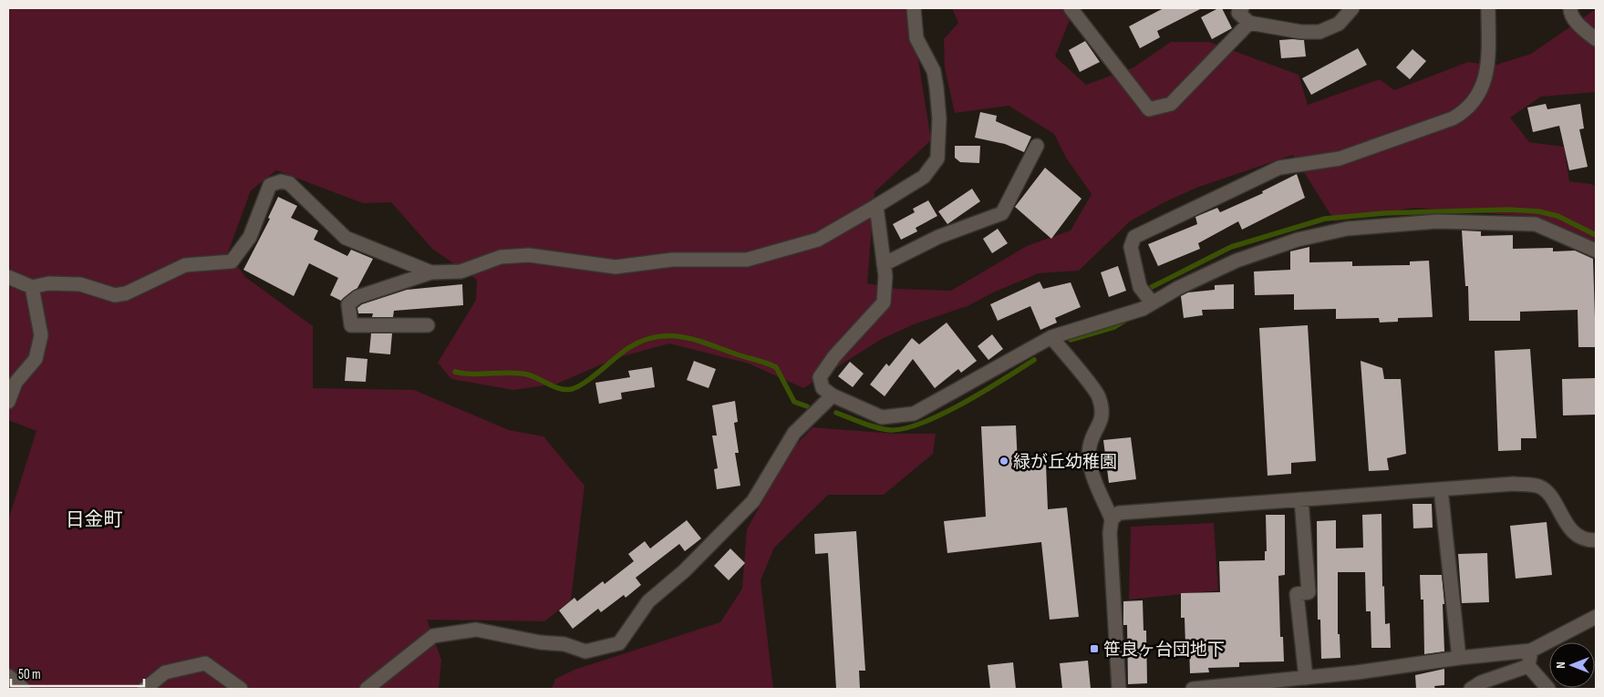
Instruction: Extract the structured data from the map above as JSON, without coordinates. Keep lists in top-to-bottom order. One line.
{"districts":["日金町"],"places":{"other":["緑が丘幼稚園"],"transit":["笹良ヶ台団地下"]},"scale_bar":"50 m","north":"left"}
